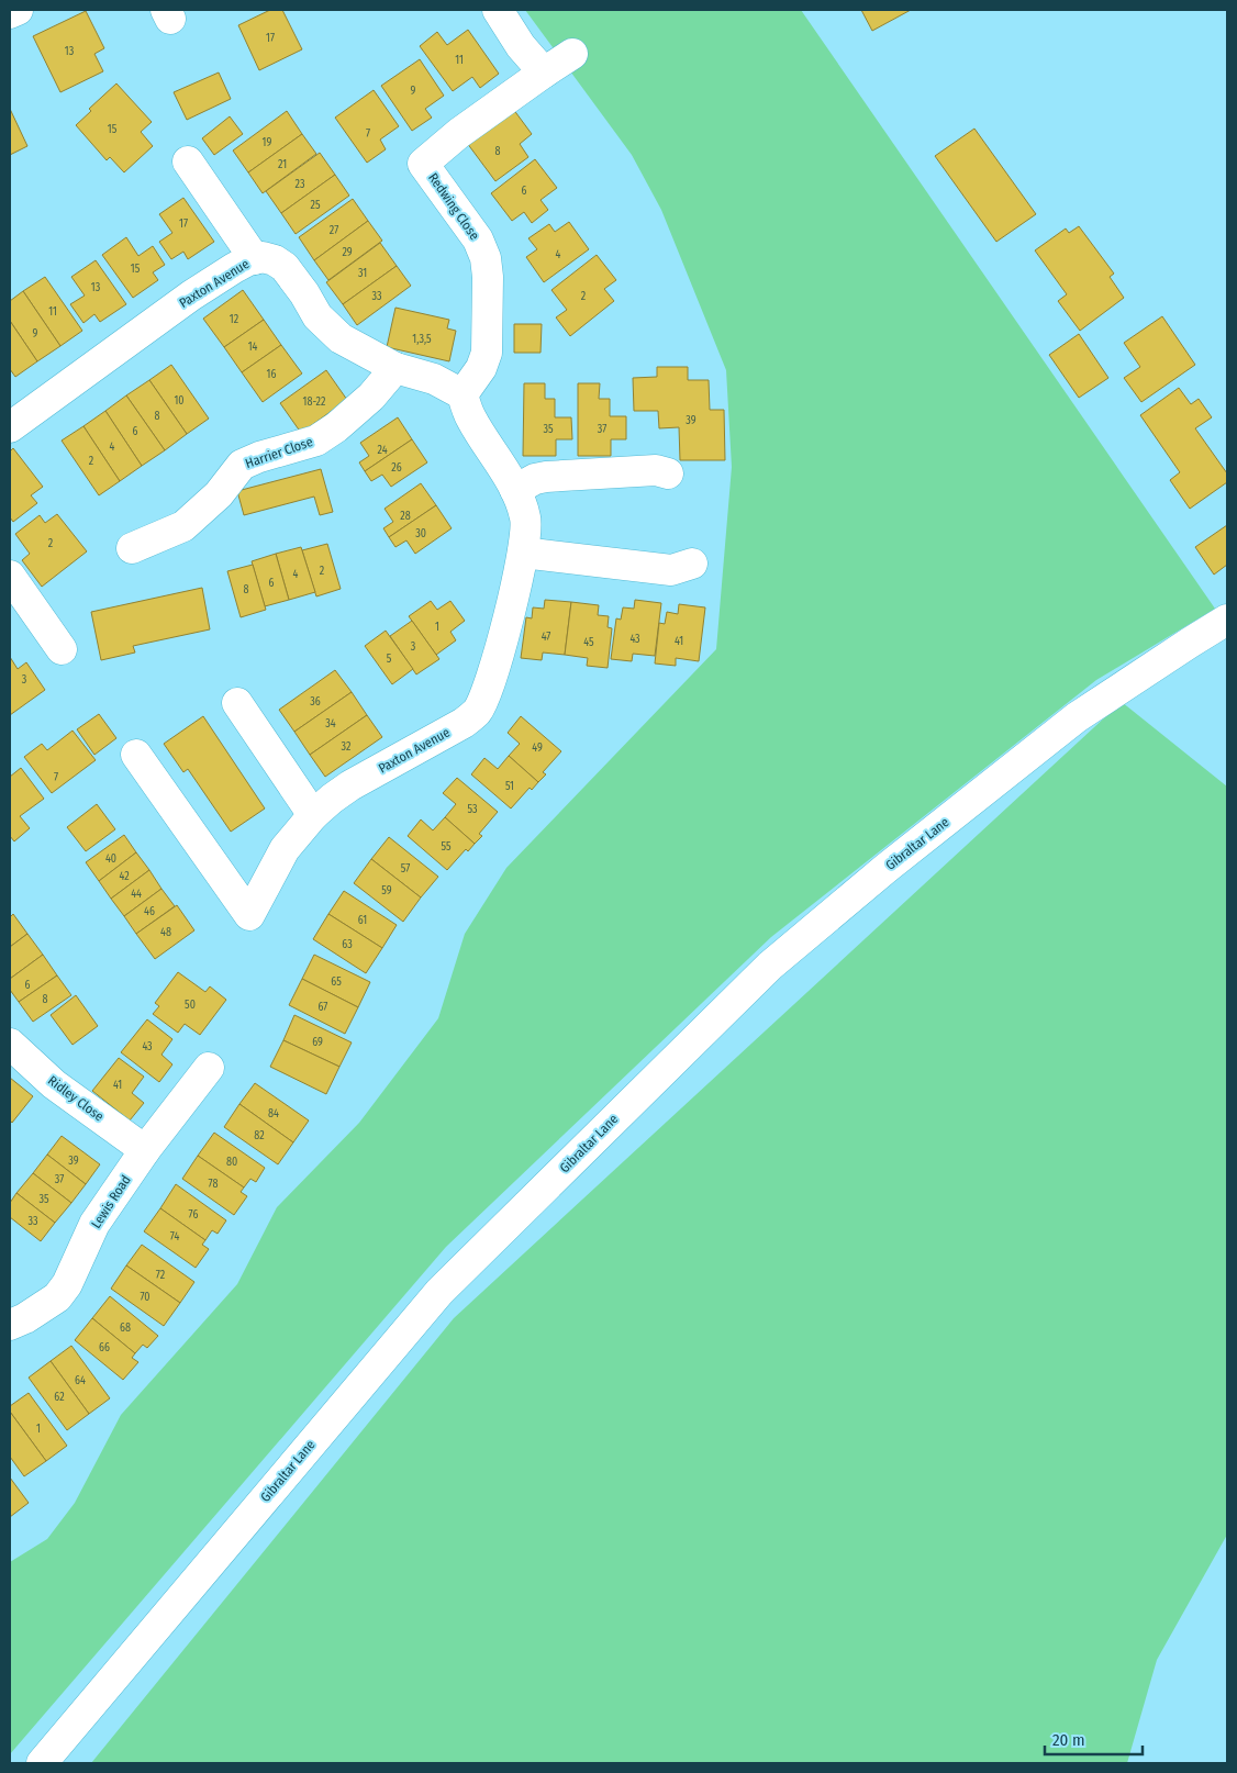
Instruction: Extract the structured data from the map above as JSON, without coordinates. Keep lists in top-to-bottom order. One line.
{"streets":{"street":["Redwing Close","Paxton Avenue","Harrier Close","Gibraltar Lane","Ridley Close","Lewis Road"]},"crossings":[["Redwing Close","Paxton Avenue"],["Paxton Avenue","Harrier Close"],["Ridley Close","Lewis Road"]],"house_numbers":["17","13","11","9","15","7","19","8","21","23","6","25","17","27","29","4","15","31","13","33","2","11","12","9","1,3,5","14","16","10","18-22","8","39","35","37","6","4","24","2","26","28","30","2","2","4","6","8","1","47","43","41","45","3","5","3","36","34","32","49","7","51","53","55","40","57","42","59","44","46","61","48","63","65","6","8","50","67","69","43","41","84","82","39","80","37","78","35","76","33","74","72","70","68","66","64","62","1"],"scale_bar":"20 m"}
